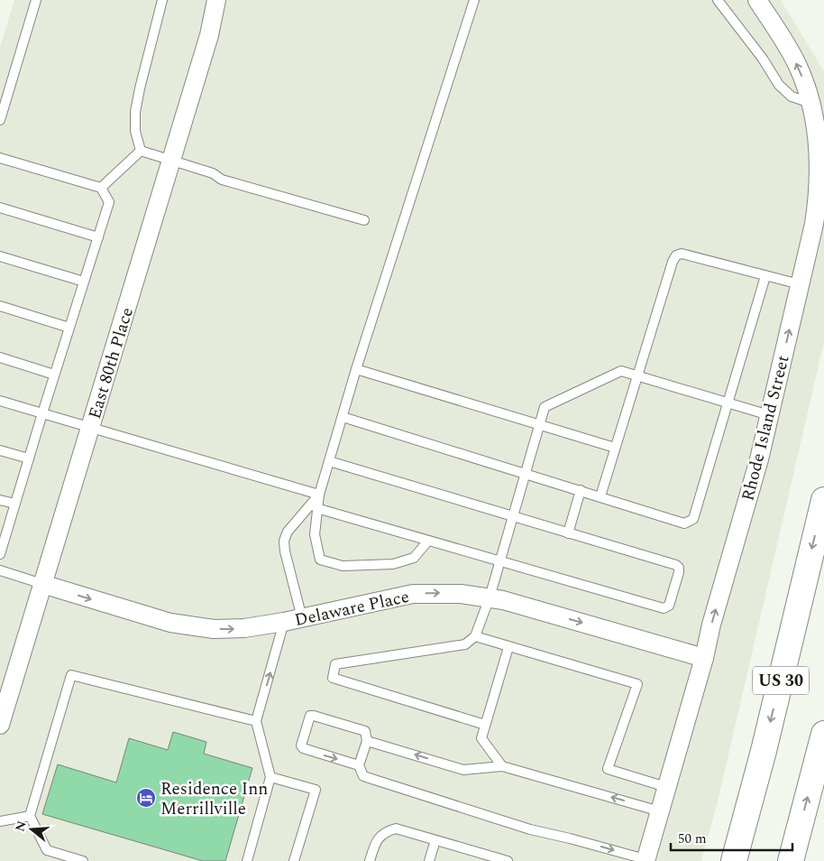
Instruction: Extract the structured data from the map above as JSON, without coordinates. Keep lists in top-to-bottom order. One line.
{"streets":{"main road":["US 30"],"street":["East 80th Place","Rhode Island Street","Delaware Place"]},"crossings":[["East 80th Place","Delaware Place"],["Rhode Island Street","Delaware Place"]],"one_way":["Rhode Island Street","Delaware Place"],"places":{"hotel":["Residence Inn Merrillville"]},"scale_bar":"50 m","north":"left"}
